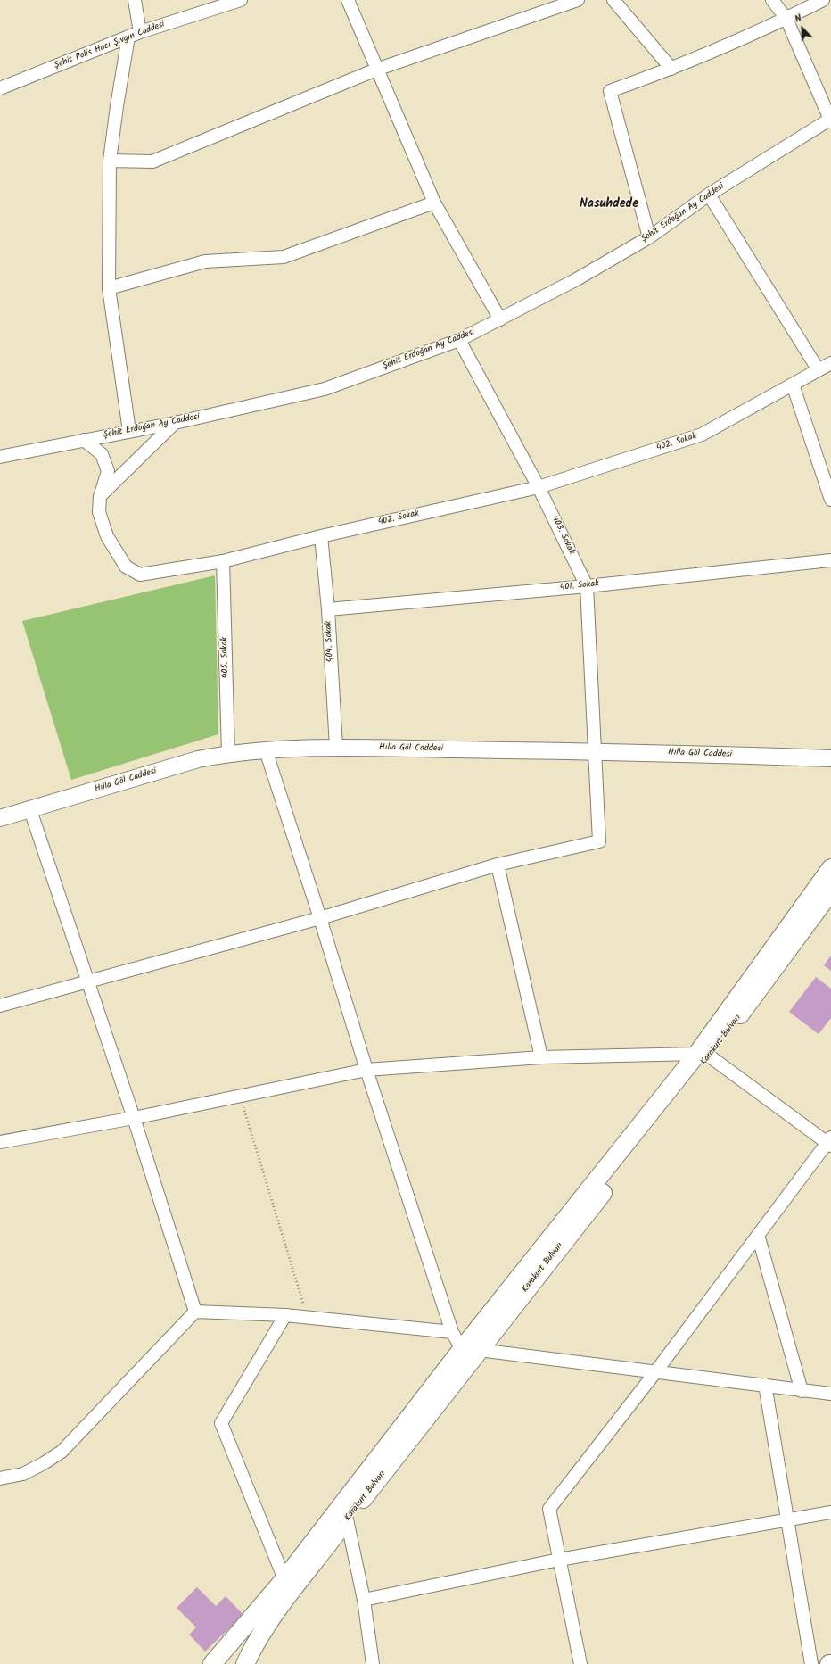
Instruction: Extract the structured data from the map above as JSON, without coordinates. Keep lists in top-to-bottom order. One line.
{"streets":{"main road":["Karakurt Bulvarı"],"street":["Şehit Polis Hacı Şıvgın Caddesi","Şehit Erdoğan Ay Caddesi","402. Sokak","403. Sokak","401. Sokak","404. Sokak","405. Sokak","Hılla Göl Caddesi"]},"crossings":[["Şehit Erdoğan Ay Caddesi","402. Sokak"],["Şehit Erdoğan Ay Caddesi","403. Sokak"],["402. Sokak","403. Sokak"],["402. Sokak","404. Sokak"],["402. Sokak","405. Sokak"],["403. Sokak","401. Sokak"],["403. Sokak","Hılla Göl Caddesi"],["401. Sokak","404. Sokak"],["404. Sokak","Hılla Göl Caddesi"],["405. Sokak","Hılla Göl Caddesi"]],"districts":["Nasuhdede"],"north":"top left"}
